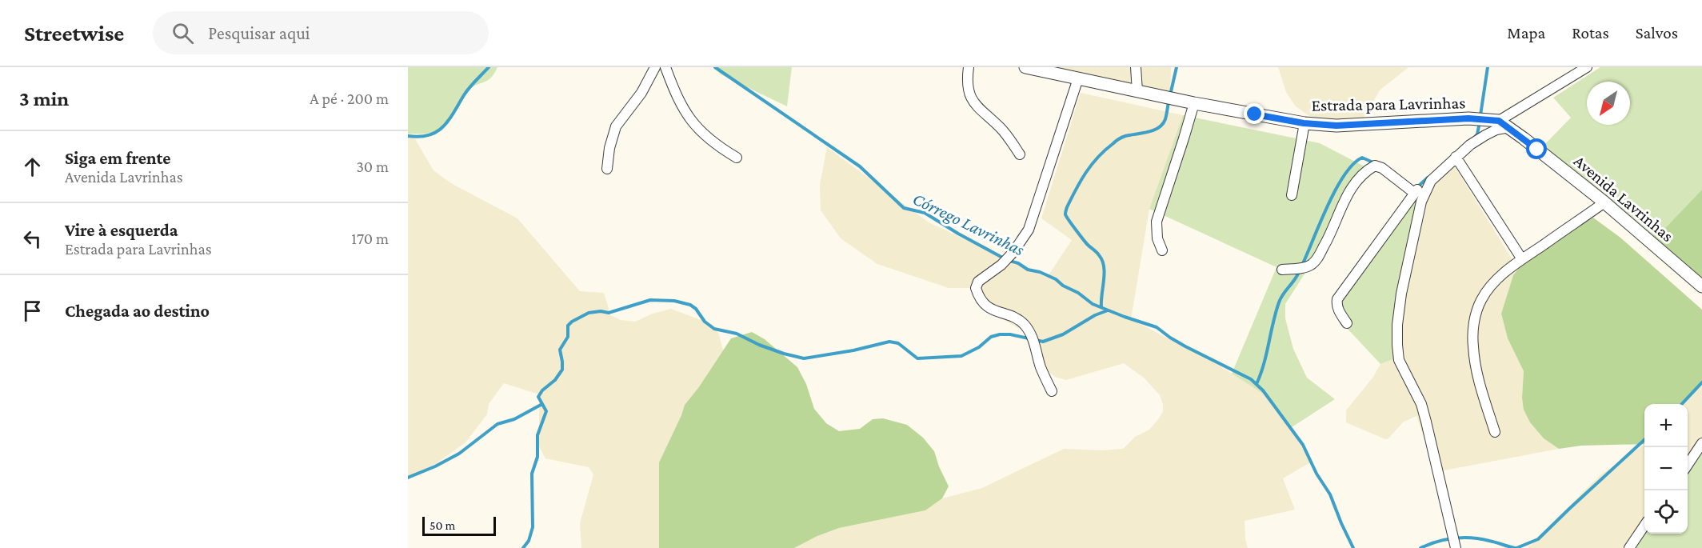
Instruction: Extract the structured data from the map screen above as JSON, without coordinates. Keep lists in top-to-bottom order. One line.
{"streets":{"street":["Estrada para Lavrinhas","Avenida Lavrinhas"]},"crossings":[["Estrada para Lavrinhas","Avenida Lavrinhas"]],"water":["Córrego Lavrinhas"],"scale_bar":"50 m","north":"bottom left","page":{"header":"Streetwise","search":"Pesquisar aqui","nav":["Mapa","Rotas","Salvos"],"heading":["3 min","A pé · 200 m"],"list":[["Siga em frente","Avenida Lavrinhas","30 m"],["Vire à esquerda","Estrada para Lavrinhas","170 m"],"Chegada ao destino"],"map_buttons":["+","−"],"scale":"50 m"}}
